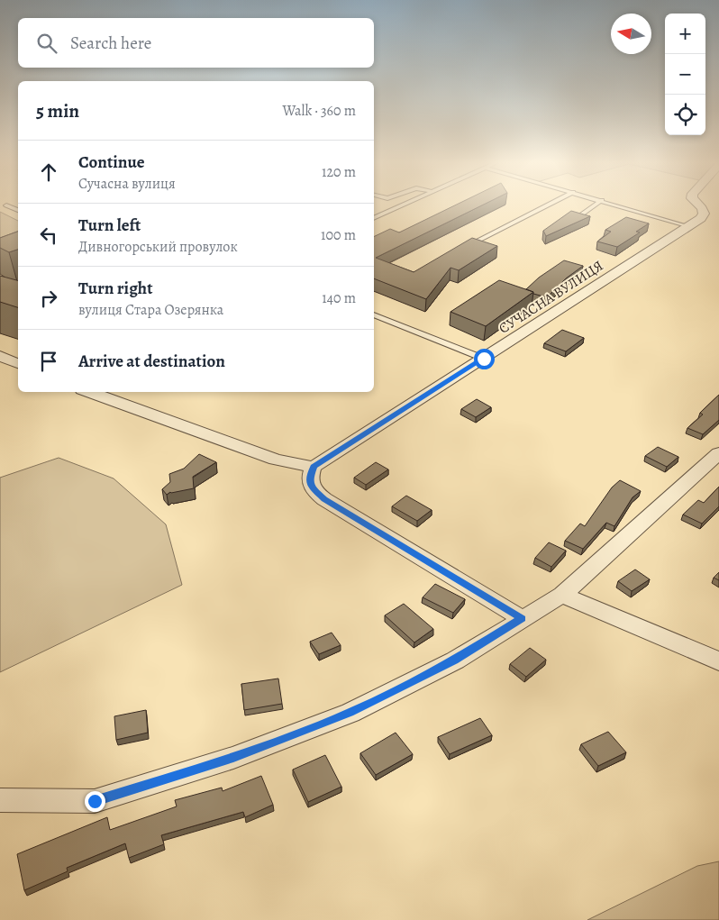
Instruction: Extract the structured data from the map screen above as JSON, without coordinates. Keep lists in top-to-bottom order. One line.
{"streets":{"street":["СУЧАСНА ВУЛИЦЯ"]},"north":"left","page":{"map_buttons":["+","−"],"search":"Search here","heading":["5 min","Walk · 360 m"],"list":[["Continue","Сучасна вулиця","120 m"],["Turn left","Дивногорський провулок","100 m"],["Turn right","вулиця Стара Озерянка","140 m"],"Arrive at destination"]}}
